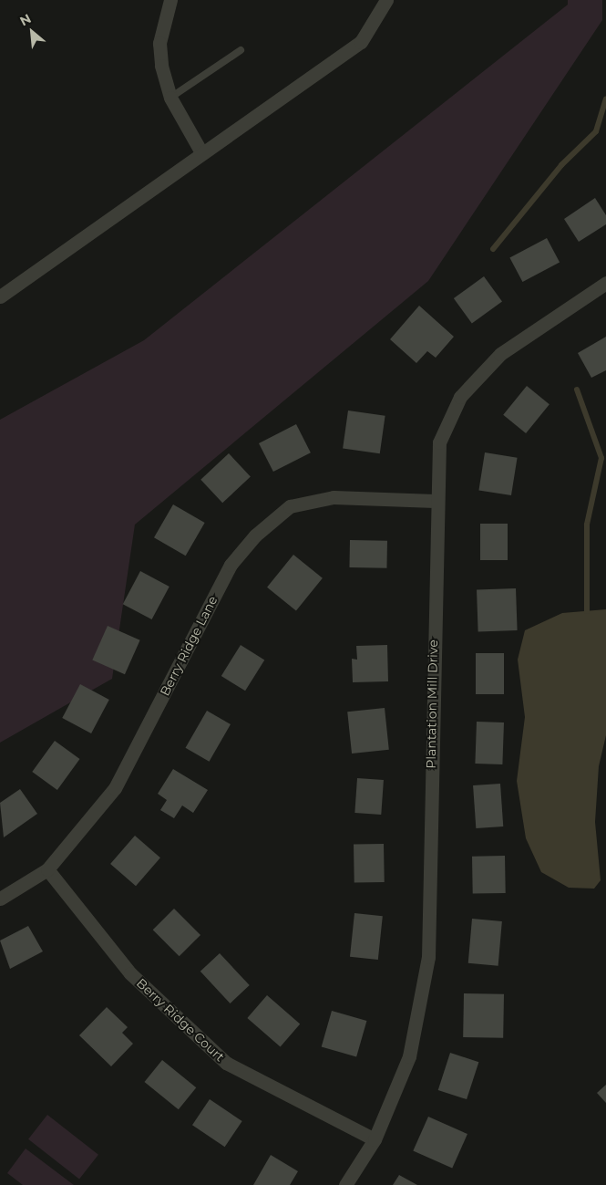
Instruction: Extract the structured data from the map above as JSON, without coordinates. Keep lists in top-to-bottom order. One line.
{"streets":{"street":["Berry Ridge Lane","Plantation Mill Drive","Berry Ridge Court"]},"crossings":[["Berry Ridge Lane","Plantation Mill Drive"],["Berry Ridge Lane","Berry Ridge Court"],["Plantation Mill Drive","Berry Ridge Court"]],"north":"top left"}
